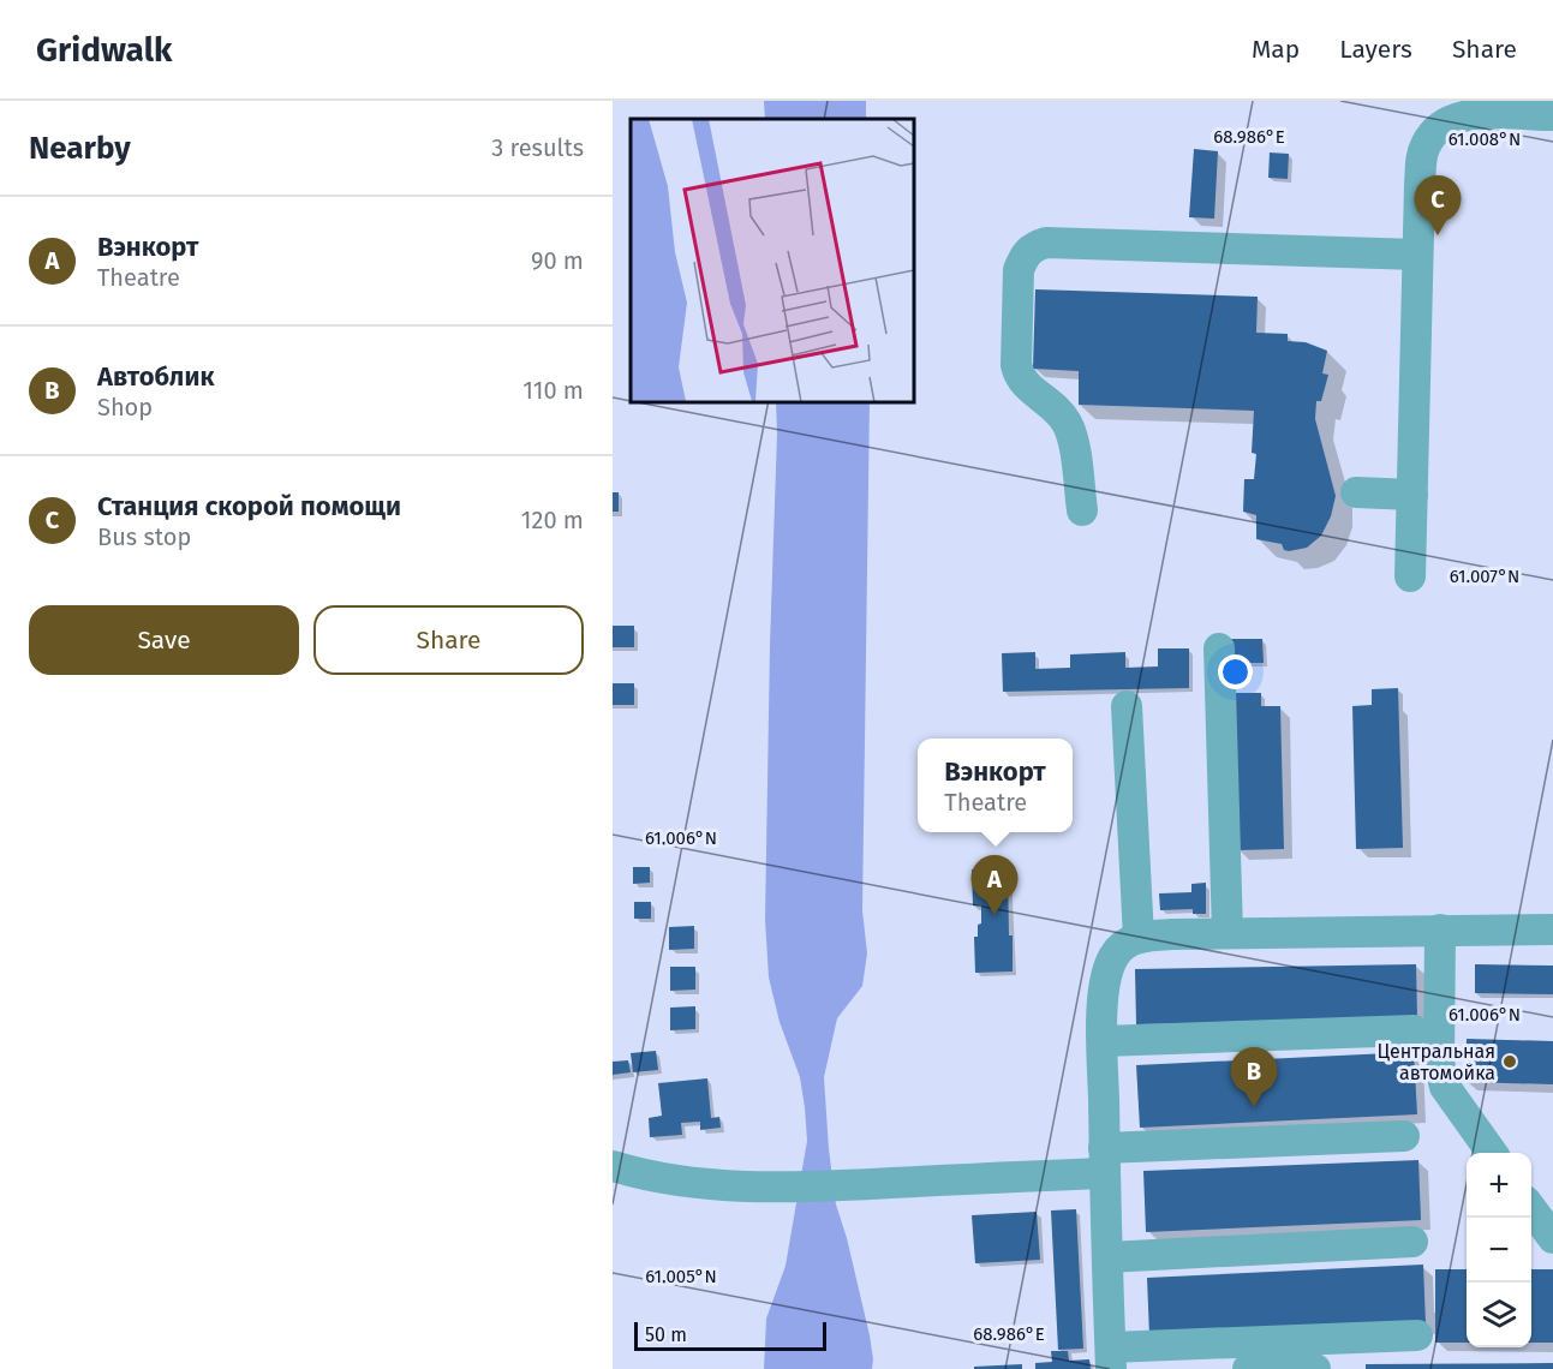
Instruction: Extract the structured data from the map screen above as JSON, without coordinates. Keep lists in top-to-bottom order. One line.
{"places":["Центральная автомойка"],"scale_bar":"50 m","page":{"header":"Gridwalk","nav":["Map","Layers","Share"],"heading":["Nearby","3 results"],"pins":["C","A","B"],"list":[{"mark":"A","name":"Вэнкорт","note":"Theatre","value":"90 m"},{"mark":"B","name":"Автоблик","note":"Shop","value":"110 m"},{"mark":"C","name":"Станция cкорой помощи","note":"Bus stop","value":"120 m"}],"buttons":["Save","Share"],"popup":["Вэнкорт","Theatre"],"map_buttons":["+","−"],"scale":"50 m"},"coordinates":["68.986°E","61.008°N","61.007°N","61.006°N","61.005°N"]}
